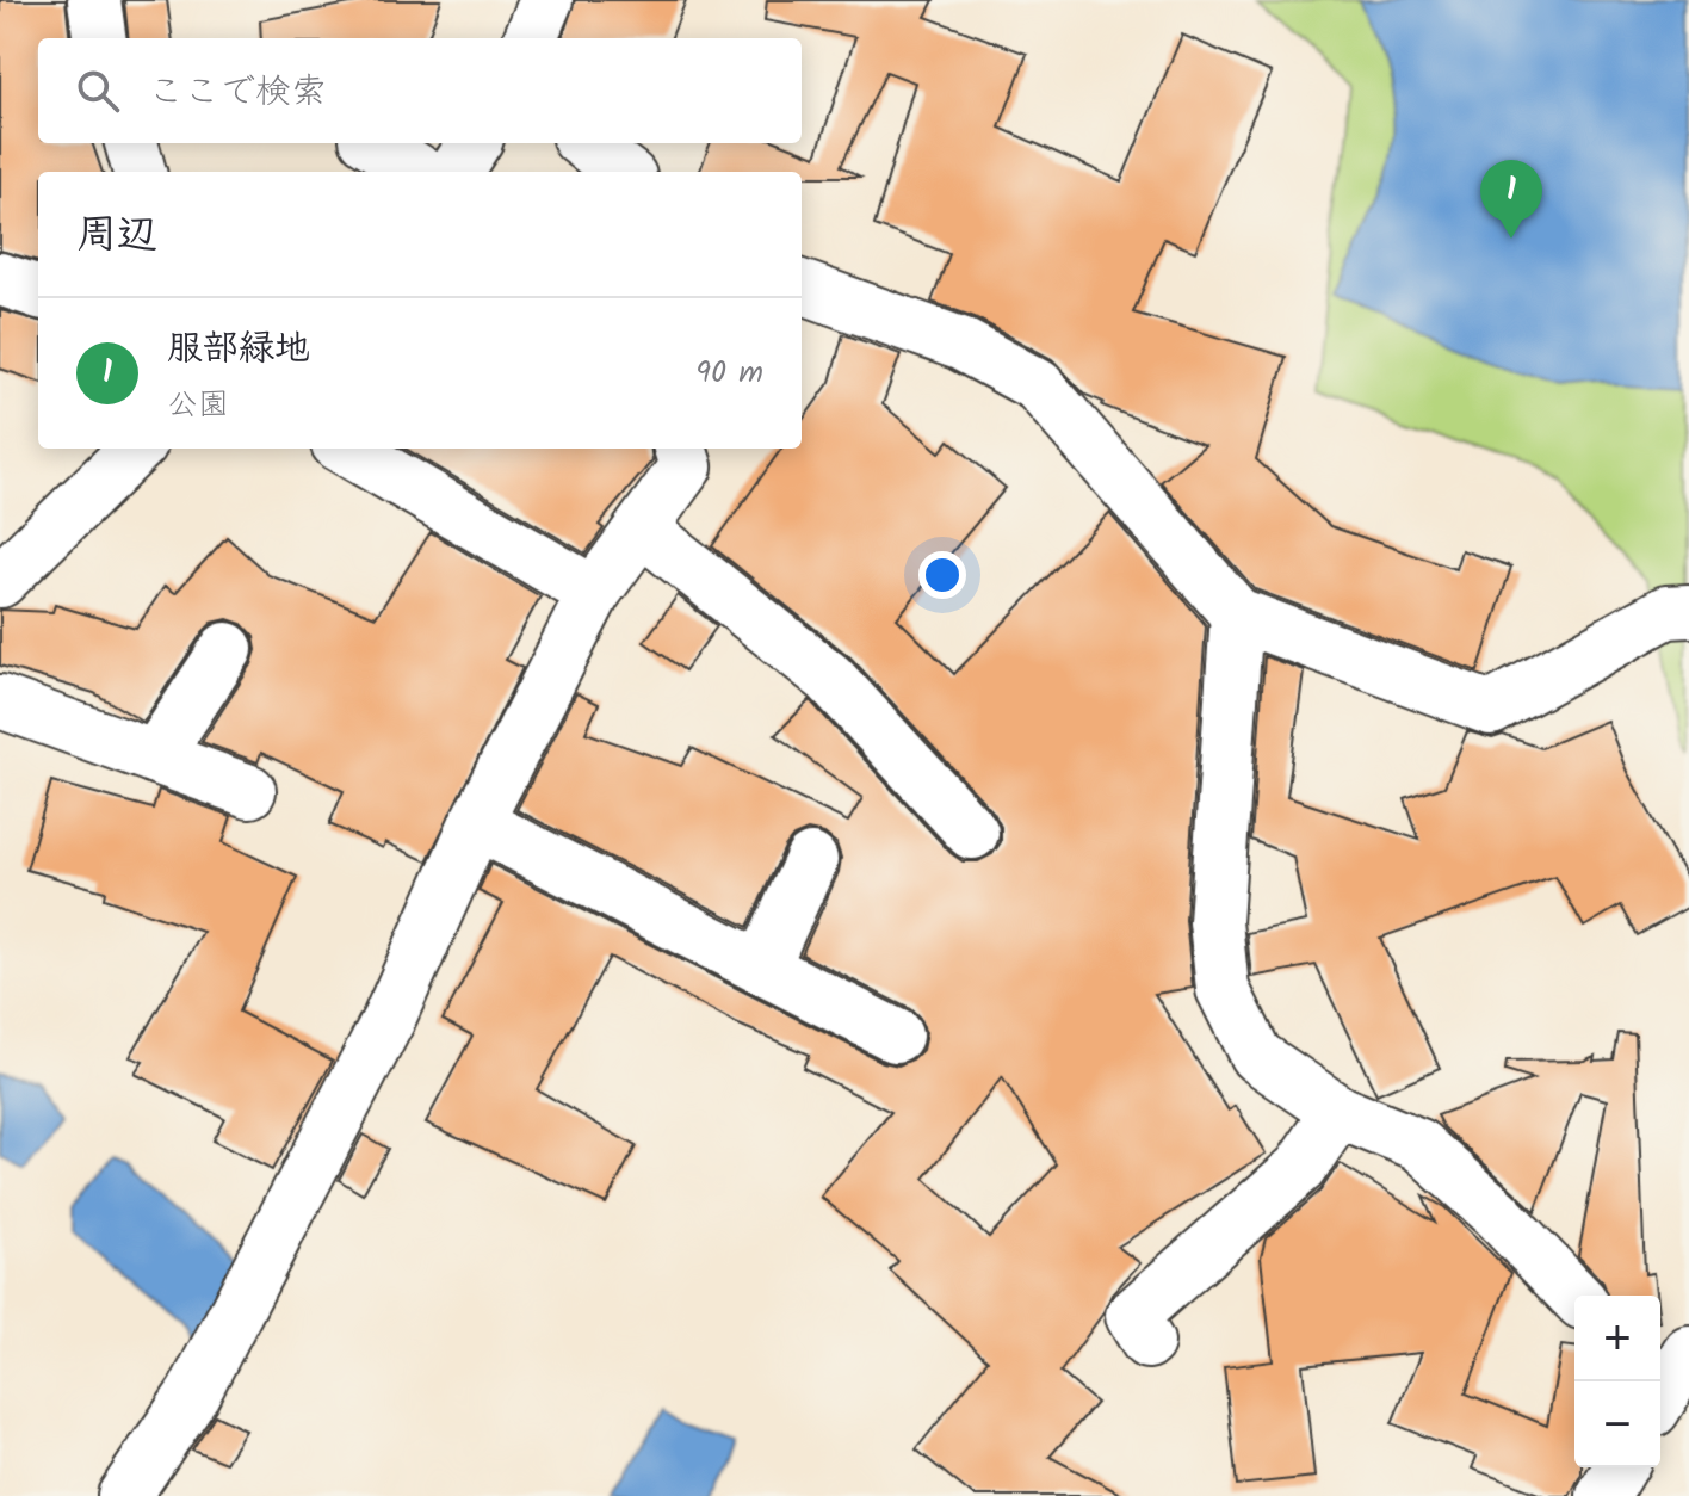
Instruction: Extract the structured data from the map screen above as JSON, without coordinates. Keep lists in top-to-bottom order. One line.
{"page":{"search":"ここで検索","pins":"1","heading":"周辺","list":[{"mark":"1","name":"服部緑地","note":"公園","value":"90 m"}],"map_buttons":["+","−"]}}
